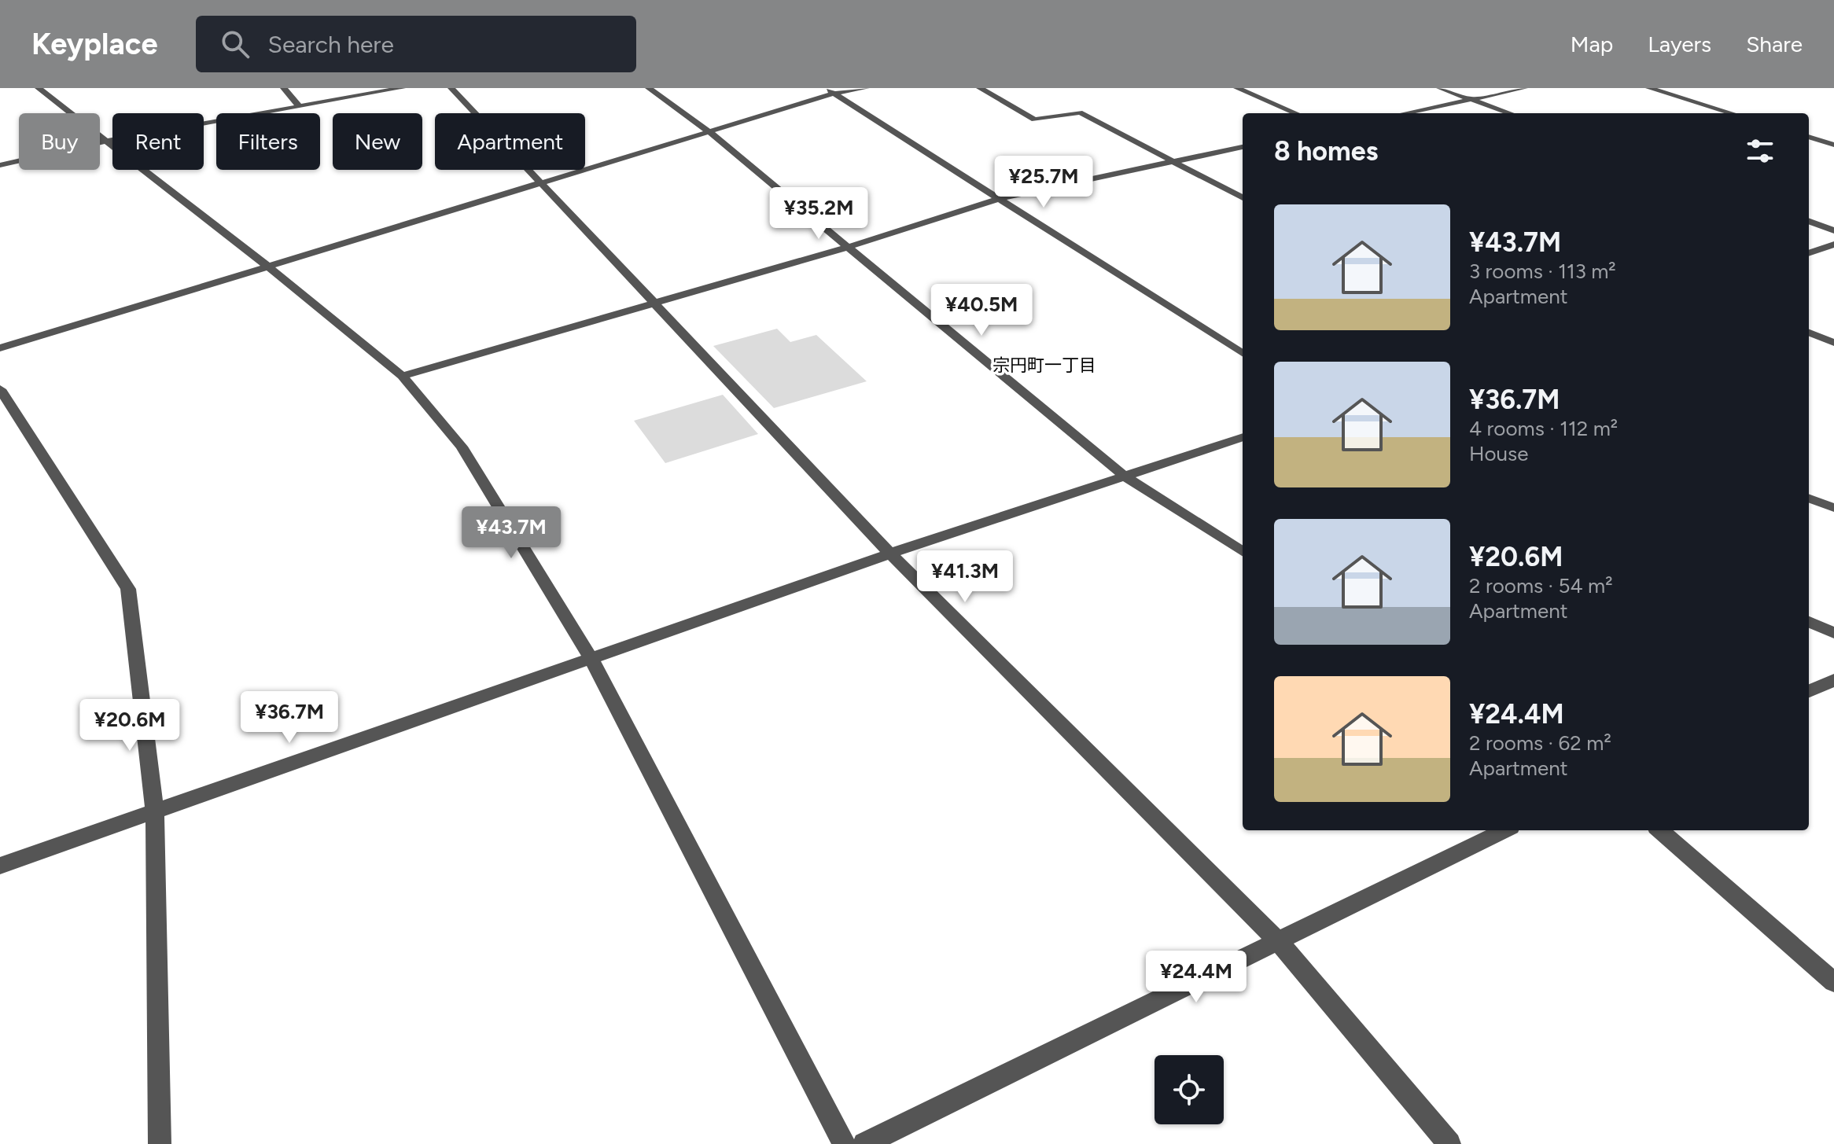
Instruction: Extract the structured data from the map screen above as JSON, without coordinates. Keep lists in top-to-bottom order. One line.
{"districts":["宗円町一丁目"],"page":{"header":"Keyplace","search":"Search here","nav":["Map","Layers","Share"],"chip":["Buy","Rent","Filters","New","Apartment"],"heading":"8 homes","price":["¥25.7M","¥35.2M","¥40.5M","¥43.7M","¥41.3M","¥36.7M","¥20.6M","¥24.4M"],"list":[{"name":"¥43.7M","note":"3 rooms · 113 m² · Apartment"},{"name":"¥36.7M","note":"4 rooms · 112 m² · House"},{"name":"¥20.6M","note":"2 rooms · 54 m² · Apartment"},{"name":"¥24.4M","note":"2 rooms · 62 m² · Apartment"}]}}
